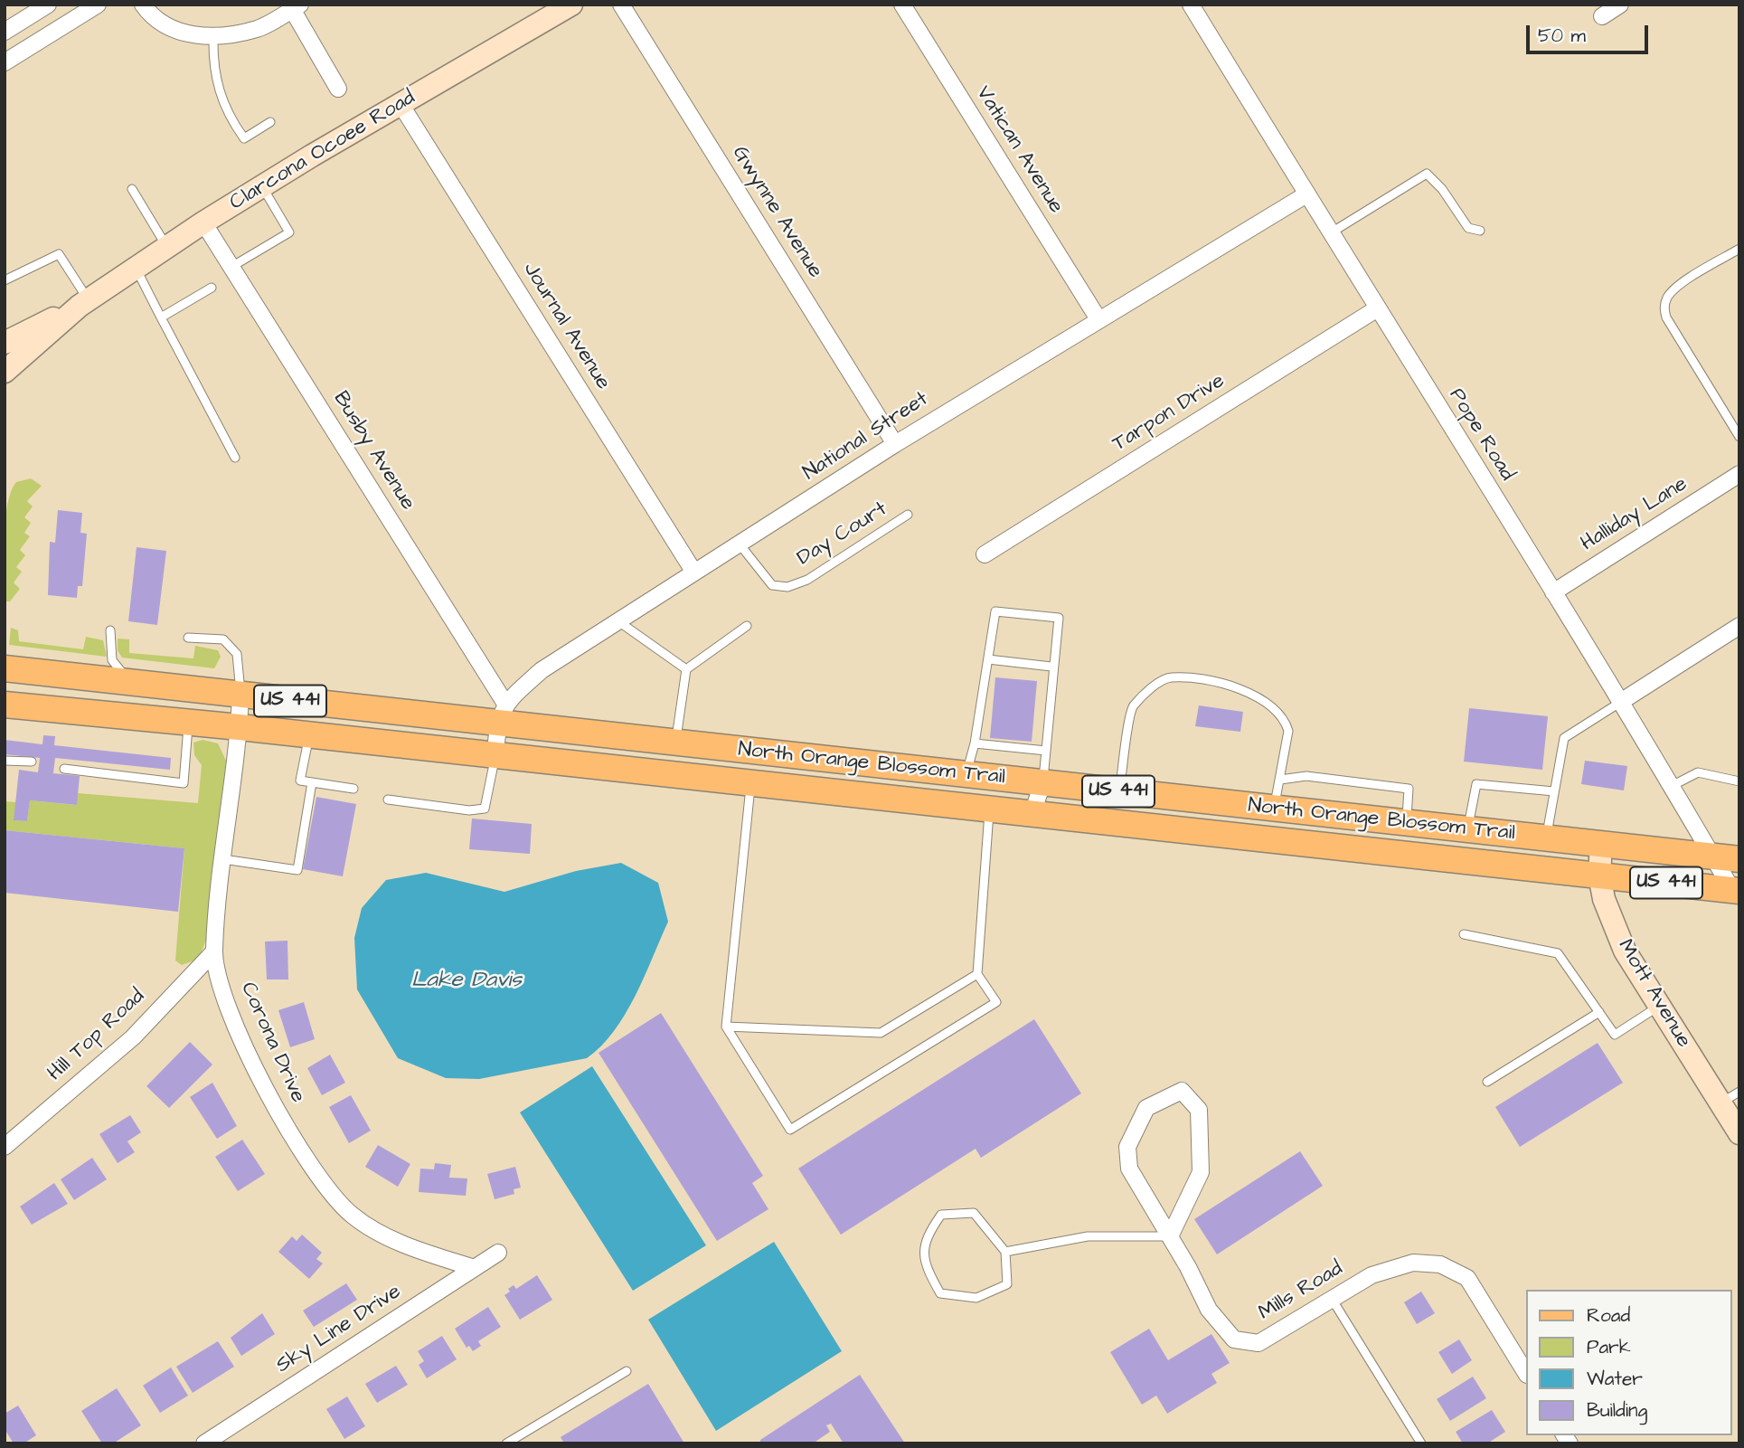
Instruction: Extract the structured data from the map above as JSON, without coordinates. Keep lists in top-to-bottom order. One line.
{"streets":{"main road":["Clarcona Ocoee Road","US 441","North Orange Blossom Trail","Mott Avenue"],"street":["Vatican Avenue","Gwynne Avenue","Journal Avenue","Tarpon Drive","Pope Road","National Street","Busby Avenue","Halliday Lane","Hill Top Road","Corona Drive","Mills Road","Sky Line Drive"],"lane":["Day Court"]},"crossings":[["Vatican Avenue","National Street"],["Clarcona Ocoee Road","Journal Avenue"],["Clarcona Ocoee Road","Busby Avenue"],["Gwynne Avenue","National Street"],["Journal Avenue","National Street"],["Tarpon Drive","Pope Road"],["Pope Road","National Street"],["Pope Road","Halliday Lane"],["Pope Road","North Orange Blossom Trail"],["National Street","Busby Avenue"],["National Street","Day Court"],["National Street","North Orange Blossom Trail"],["Busby Avenue","North Orange Blossom Trail"],["North Orange Blossom Trail","Mott Avenue"],["North Orange Blossom Trail","Corona Drive"],["Hill Top Road","Corona Drive"],["Corona Drive","Sky Line Drive"]],"water":["Lake Davis"],"legend":["Road","Park","Water","Building"],"scale_bar":"50 m"}
